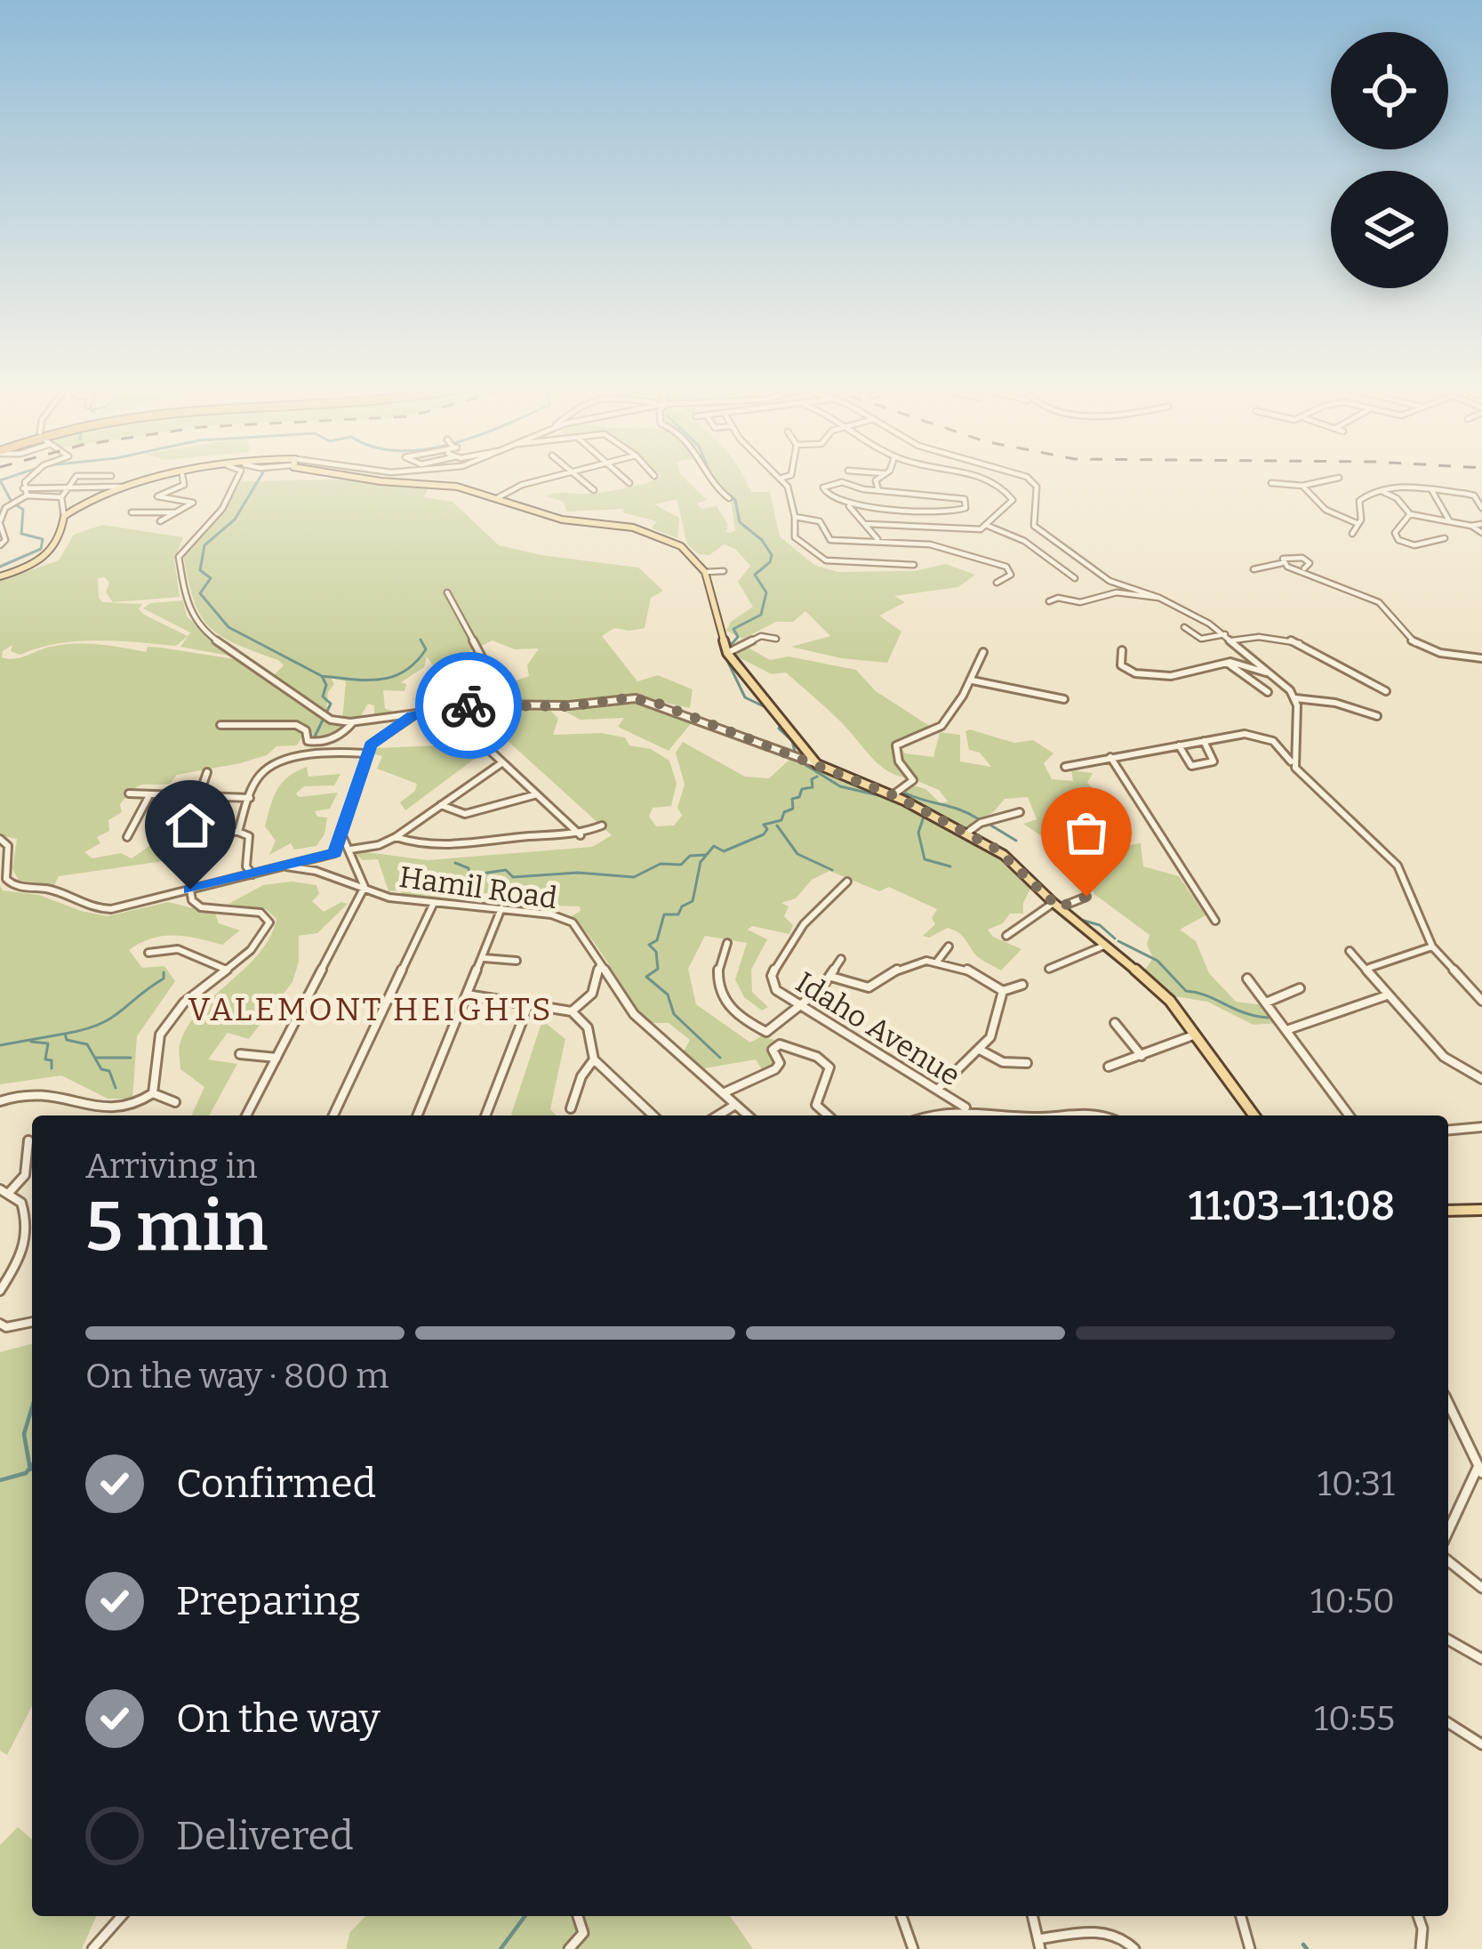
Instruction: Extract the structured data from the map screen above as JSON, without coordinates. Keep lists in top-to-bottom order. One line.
{"streets":{"street":["Hamil Road","Idaho Avenue"]},"districts":["VALEMONT HEIGHTS"],"page":{"heading":["5 min","Arriving in","11:03–11:08"],"bar":"On the way · 800 m","list":[["Confirmed","10:31"],["Preparing","10:50"],["On the way","10:55"],"Delivered"]}}
